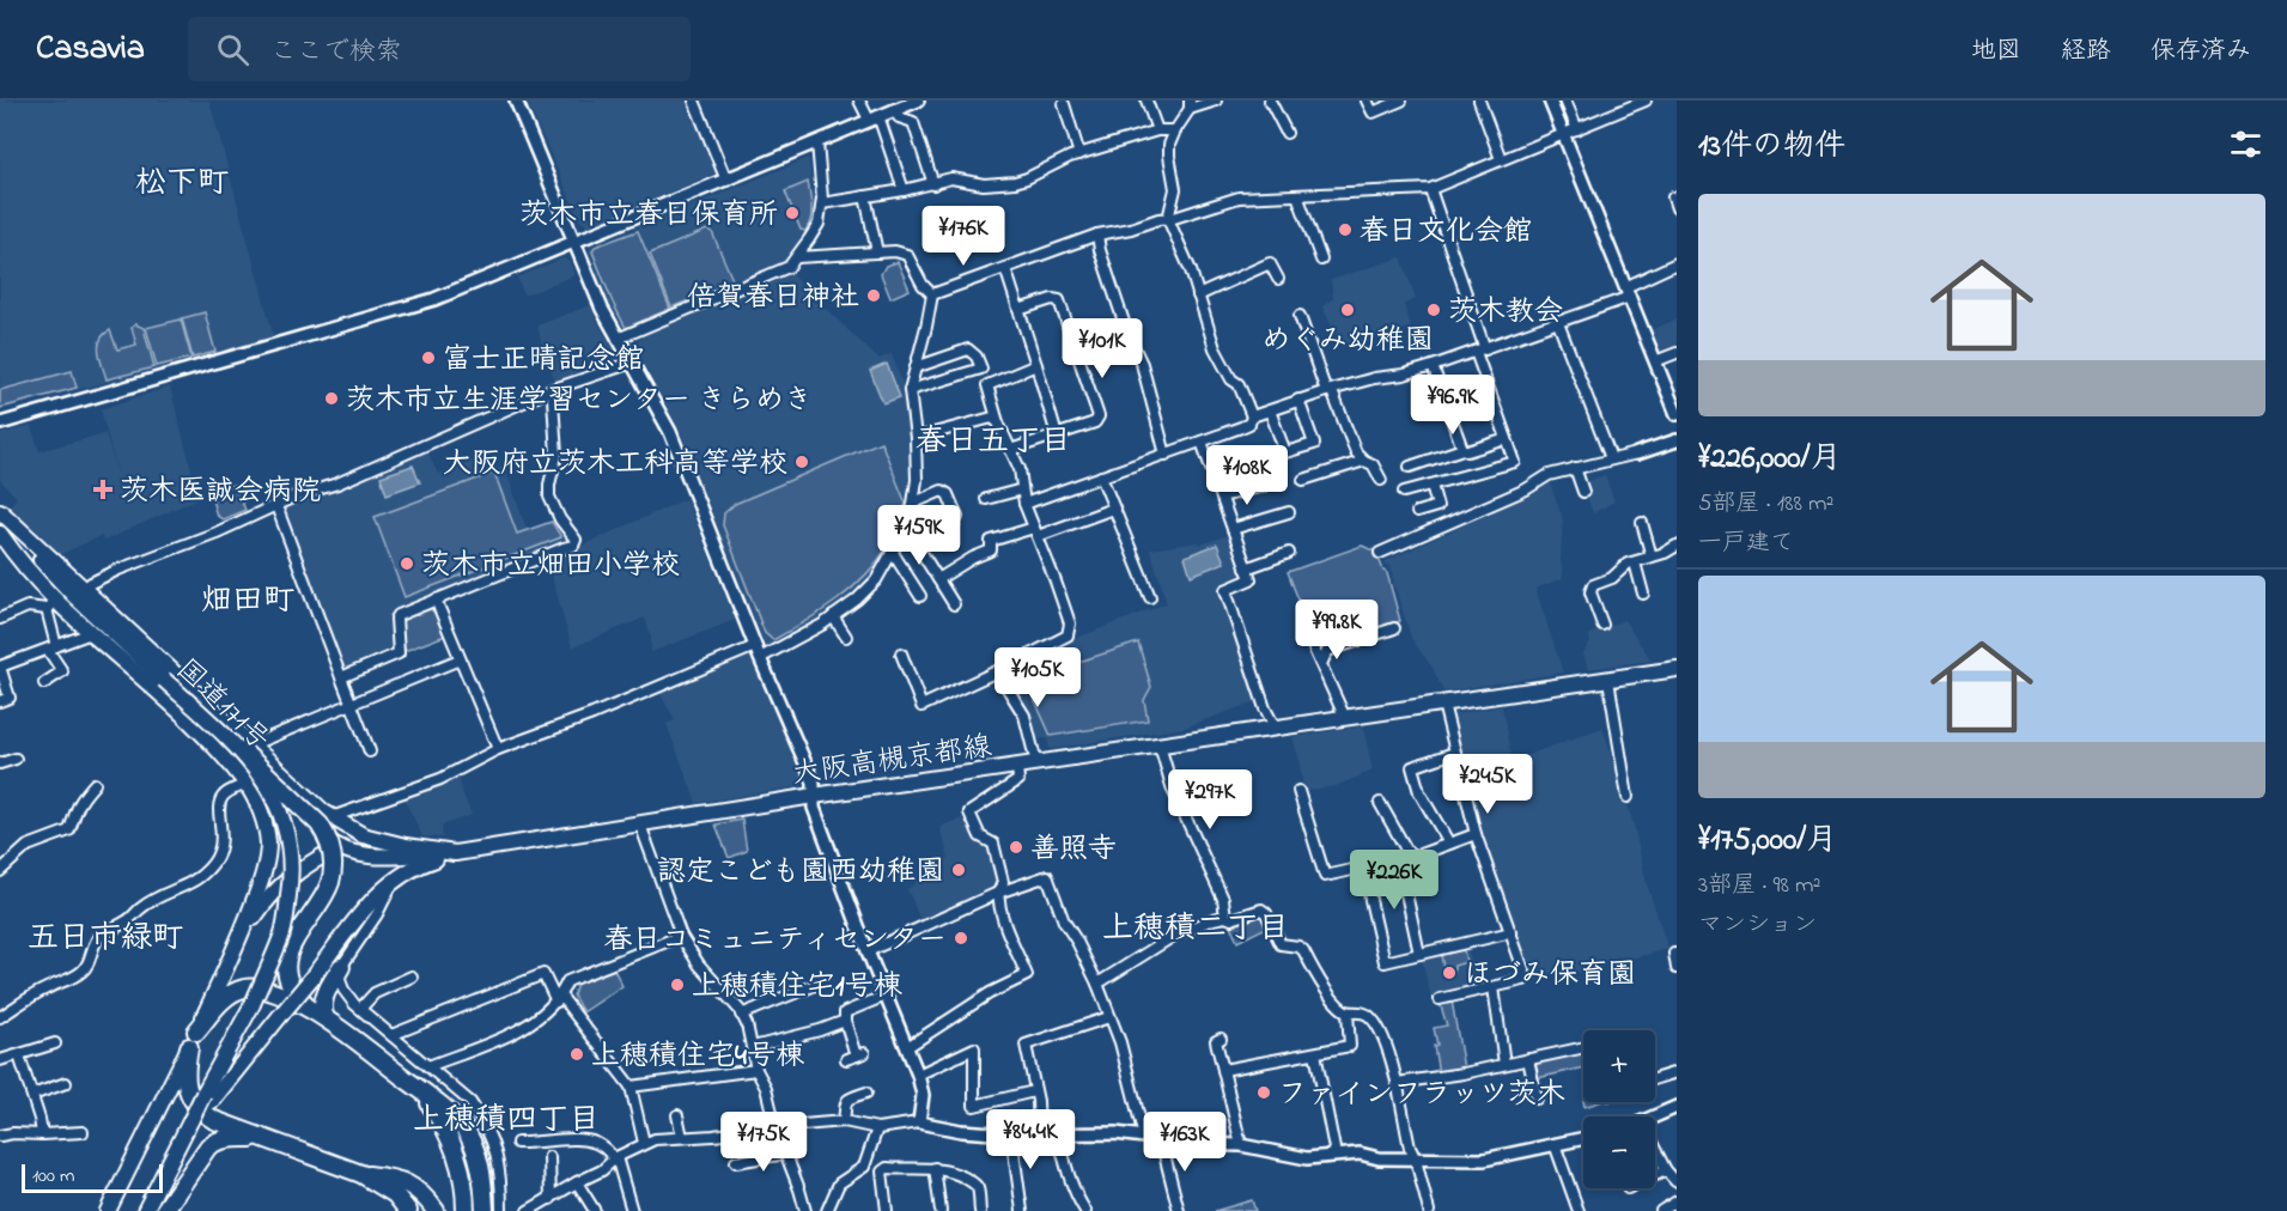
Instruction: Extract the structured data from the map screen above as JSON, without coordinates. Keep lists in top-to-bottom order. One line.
{"streets":{"main road":["国道171号","大阪高槻京都線"]},"districts":["松下町","春日五丁目","畑田町","上穂積二丁目","五日市緑町","上穂積四丁目"],"places":{"other":["茨木市立春日保育所","春日文化会館","倍賀春日神社","めぐみ幼稚園","茨木教会","富士正晴記念館","茨木市立生涯学習センター きらめき","大阪府立茨木工科高等学校","茨木市立畑田小学校","善照寺","認定こども園西幼稚園","春日コミュニティセンター","ほづみ保育園","上穂積住宅1号棟","上穂積住宅4号棟","ファインフラッツ茨木"],"health":["茨木医誠会病院"]},"scale_bar":"100 m","page":{"header":"Casavia","search":"ここで検索","nav":["地図","経路","保存済み"],"heading":"13件の物件","list":[{"name":"¥226,000/月","note":"5部屋 · 188 m² · 一戸建て"},{"name":"¥175,000/月","note":"3部屋 · 98 m² · マンション"}],"price":["¥176K","¥101K","¥96.9K","¥108K","¥159K","¥99.8K","¥105K","¥245K","¥297K","¥226K","¥84.4K","¥175K","¥163K"],"map_buttons":["+","−"],"scale":"100 m"}}
